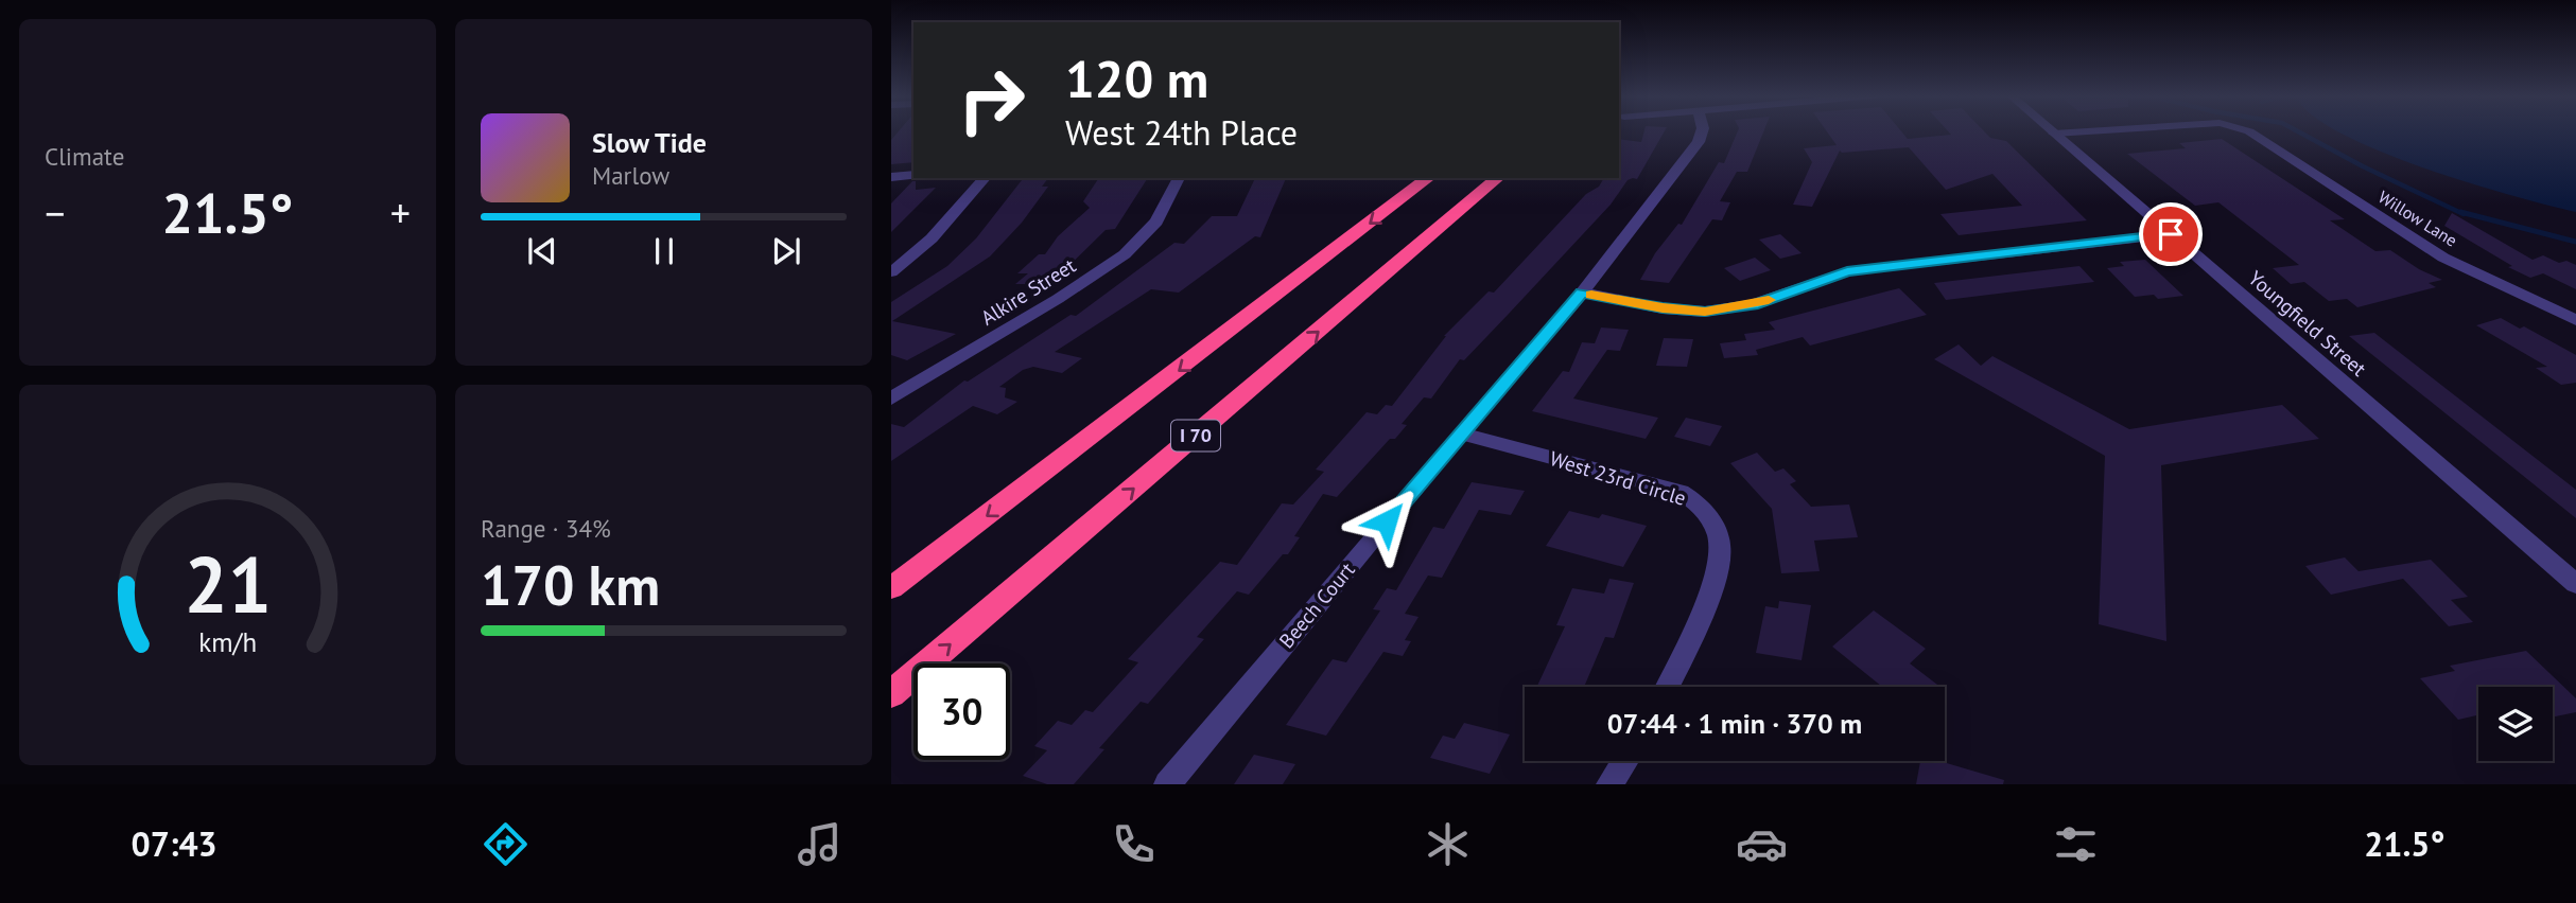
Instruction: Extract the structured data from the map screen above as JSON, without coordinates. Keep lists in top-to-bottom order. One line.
{"streets":{"highway":["I 70"],"street":["Willow Lane","Alkire Street","Youngfield Street","West 23rd Circle","Beech Court"]},"crossings":[["Willow Lane","Youngfield Street"],["West 23rd Circle","Beech Court"]],"page":{"tile":["Climate",["Range · 34%","170 km"]],"turn":["120 m","West 24th Place"],"song":["Slow Tide","Marlow"],"heat":["−","21.5°","+"],"limit":"30","trip":"07:44 · 1 min · 370 m","tabs":["07:43","21.5°"],"gauge":["21","km/h"]}}
